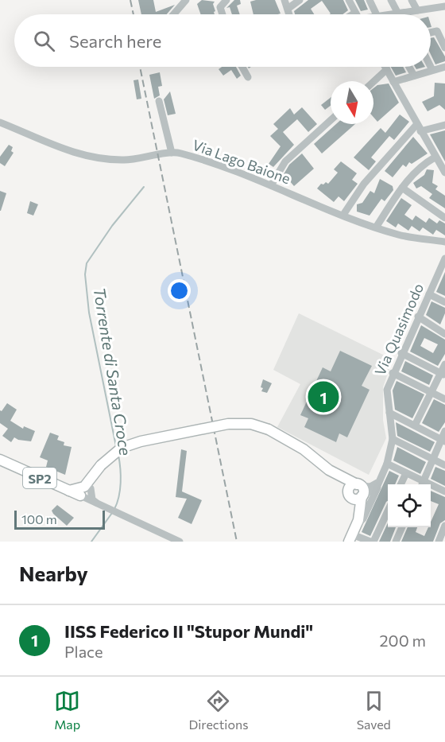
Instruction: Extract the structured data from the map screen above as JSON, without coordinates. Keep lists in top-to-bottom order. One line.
{"streets":{"main road":["SP2"],"street":["Via Lago Baione","Via Quasimodo"]},"water":["Torrente di Santa Croce"],"scale_bar":"100 m","north":"bottom","page":{"search":"Search here","pins":"1","scale":"100 m","heading":"Nearby","list":[{"mark":"1","name":"IISS Federico II \"Stupor Mundi\"","note":"Place","value":"200 m"}],"nav":["Map","Directions","Saved"]}}
